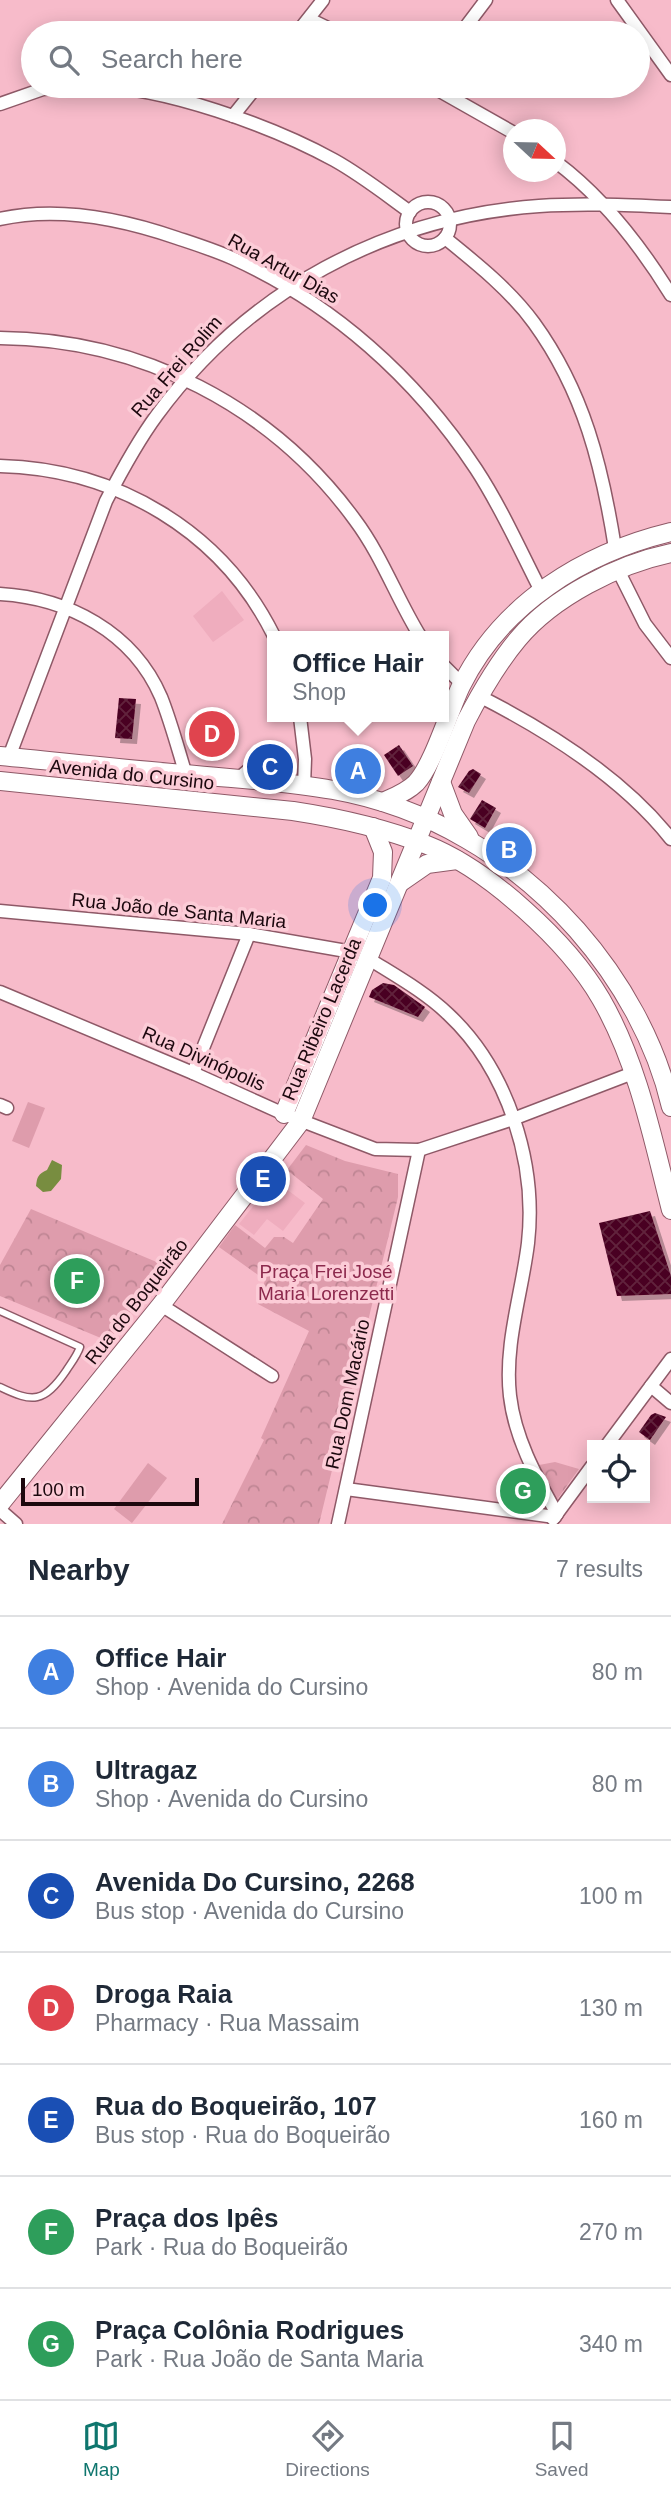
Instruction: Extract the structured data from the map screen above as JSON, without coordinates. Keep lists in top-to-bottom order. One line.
{"streets":{"main road":["Rua Frei Rolim","Avenida do Cursino","Rua Ribeiro Lacerda","Rua do Boqueirão"],"street":["Rua Artur Dias","Rua João de Santa Maria","Rua Divinópolis","Rua Dom Macário"]},"crossings":[["Rua Artur Dias","Rua Frei Rolim"],["Rua Frei Rolim","Avenida do Cursino"],["Avenida do Cursino","Rua Ribeiro Lacerda"],["Avenida do Cursino","Rua Divinópolis"],["Rua João de Santa Maria","Rua Ribeiro Lacerda"],["Rua João de Santa Maria","Rua Divinópolis"],["Rua Ribeiro Lacerda","Rua Divinópolis"],["Rua Ribeiro Lacerda","Rua do Boqueirão"],["Rua Divinópolis","Rua do Boqueirão"],["Rua Divinópolis","Rua Dom Macário"]],"parks":["Praça Frei José Maria Lorenzetti"],"scale_bar":"100 m","north":"right","page":{"search":"Search here","popup":["Office Hair","Shop"],"pins":["D","C","A","B","E","F","G"],"scale":"100 m","heading":["Nearby","7 results"],"list":[{"mark":"A","name":"Office Hair","note":"Shop · Avenida do Cursino","value":"80 m"},{"mark":"B","name":"Ultragaz","note":"Shop · Avenida do Cursino","value":"80 m"},{"mark":"C","name":"Avenida Do Cursino, 2268","note":"Bus stop · Avenida do Cursino","value":"100 m"},{"mark":"D","name":"Droga Raia","note":"Pharmacy · Rua Massaim","value":"130 m"},{"mark":"E","name":"Rua do Boqueirão, 107","note":"Bus stop · Rua do Boqueirão","value":"160 m"},{"mark":"F","name":"Praça dos Ipês","note":"Park · Rua do Boqueirão","value":"270 m"},{"mark":"G","name":"Praça Colônia Rodrigues","note":"Park · Rua João de Santa Maria","value":"340 m"}],"nav":["Map","Directions","Saved"]}}
